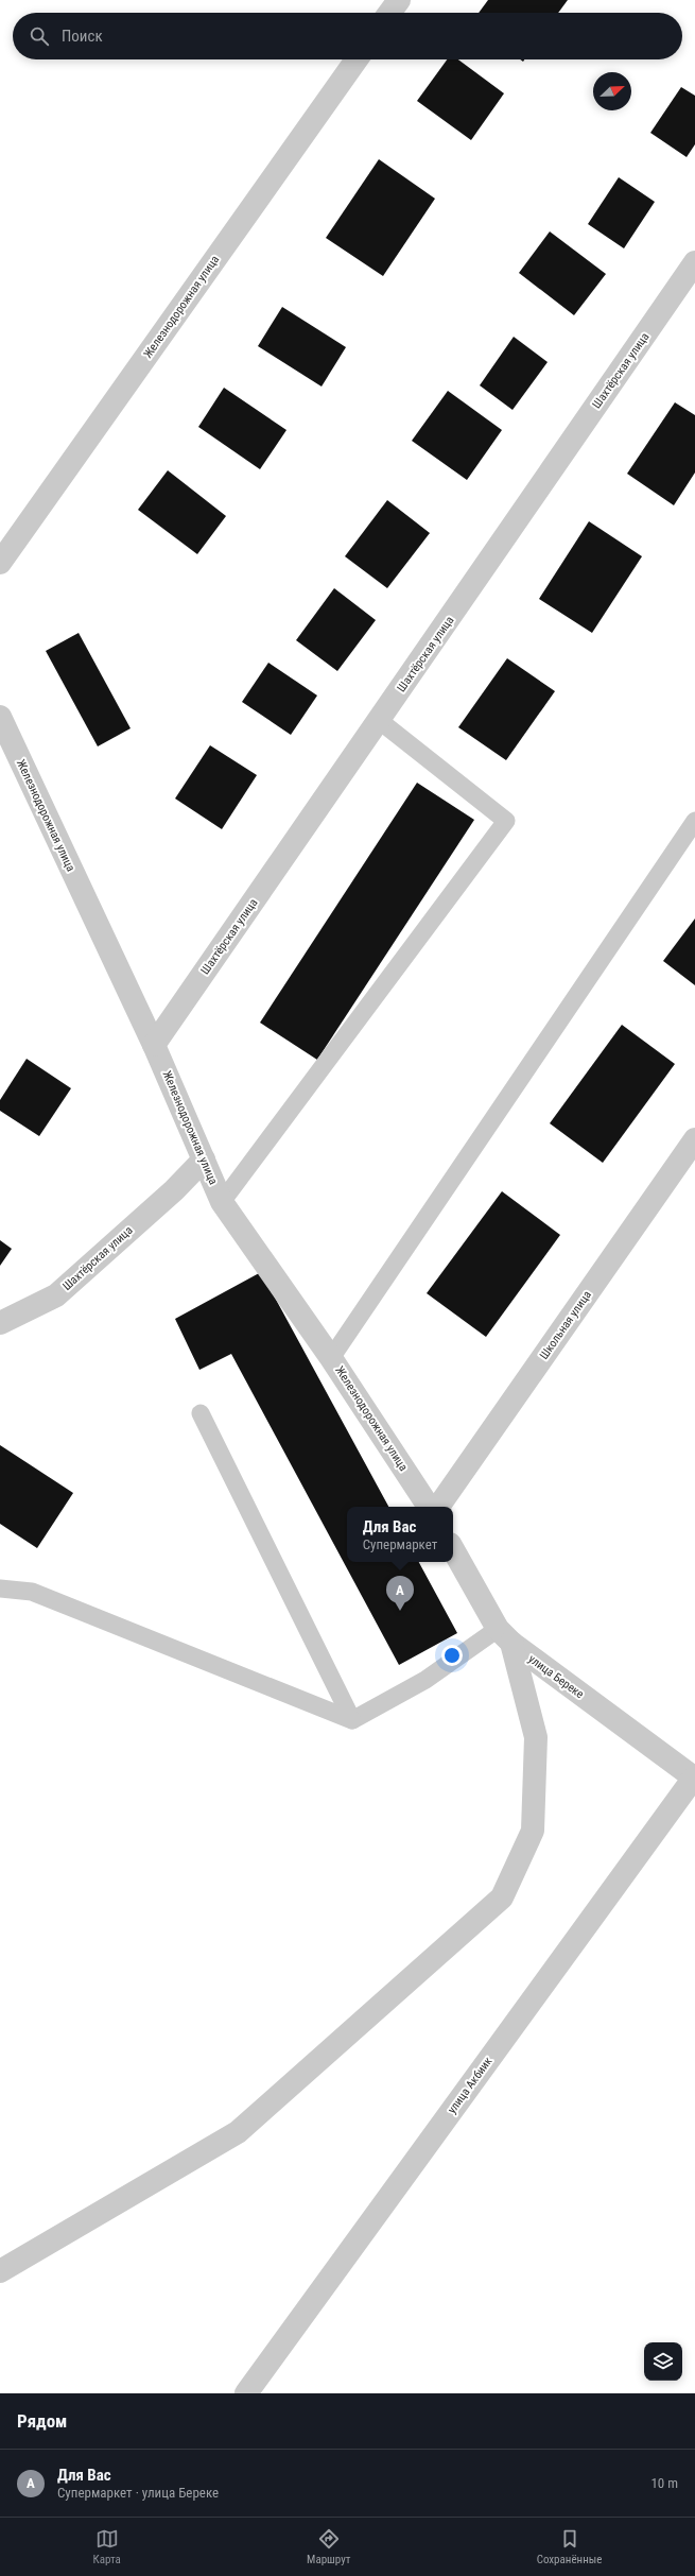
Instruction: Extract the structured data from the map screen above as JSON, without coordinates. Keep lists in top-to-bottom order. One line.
{"streets":{"street":["Железнодорожная улица","Шахтёрская улица","Школьная улица","улица Береке","улица Акбиик"]},"crossings":[["Железнодорожная улица","Шахтёрская улица"],["улица Береке","улица Акбиик"]],"north":"top right","page":{"search":"Поиск","popup":["Для Вас","Супермаркет"],"pins":"A","heading":"Рядом","list":[{"mark":"A","name":"Для Вас","note":"Супермаркет · улица Береке","value":"10 m"}],"nav":["Карта","Маршрут","Сохранённые"]}}
